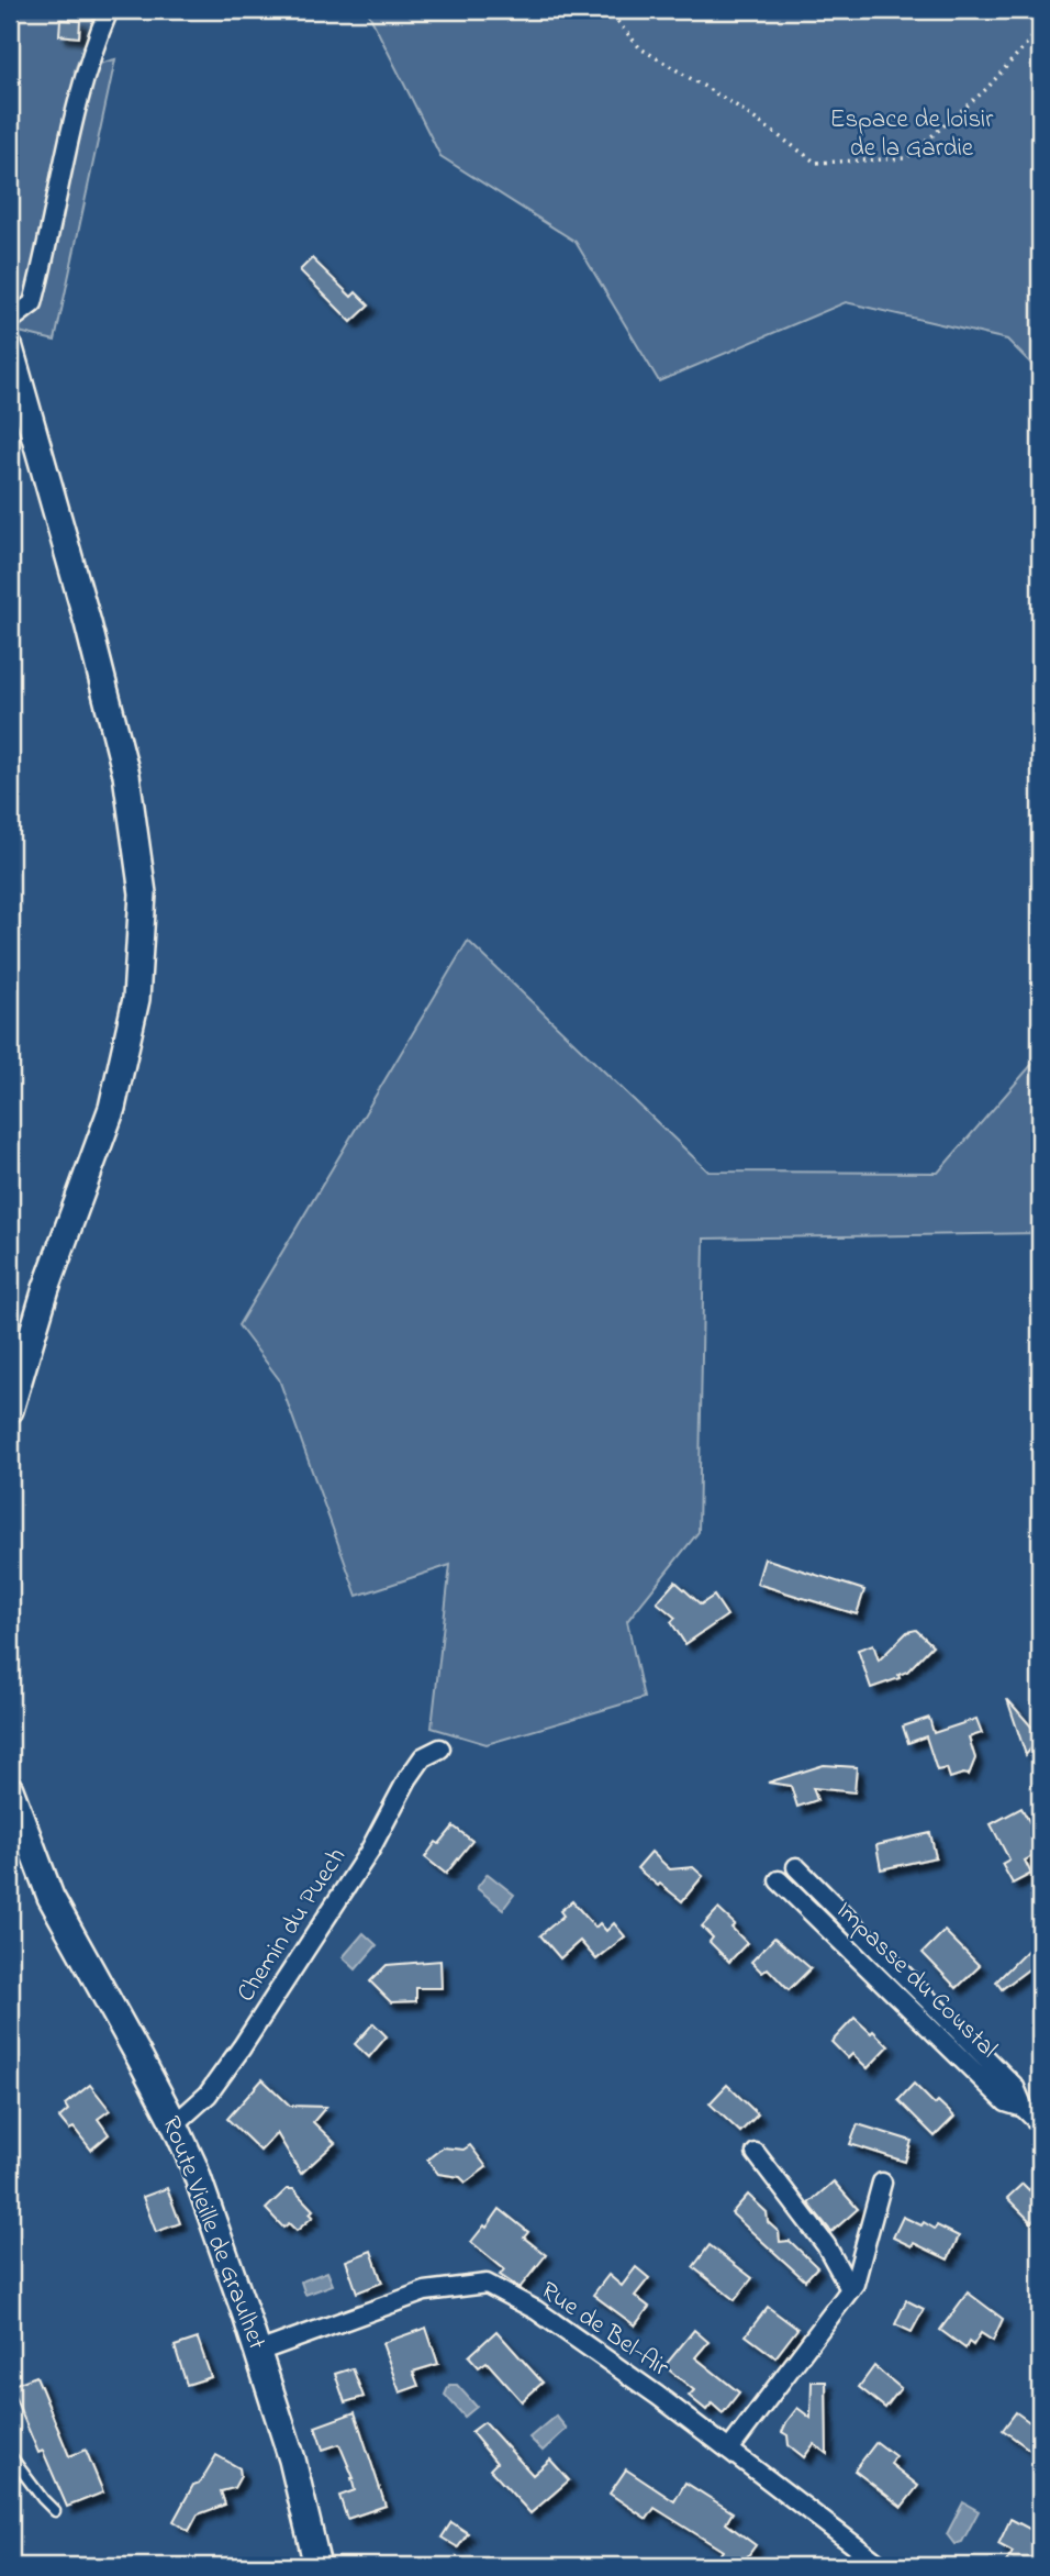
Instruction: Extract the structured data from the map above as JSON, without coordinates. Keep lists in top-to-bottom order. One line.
{"streets":{"main road":["Route Vieille de Graulhet"],"street":["Chemin du Puech","Impasse du Coustal","Rue de Bel-Air"]},"crossings":[["Chemin du Puech","Route Vieille de Graulhet"],["Route Vieille de Graulhet","Rue de Bel-Air"]],"parks":["Espace de loisir de la Gardie"]}
